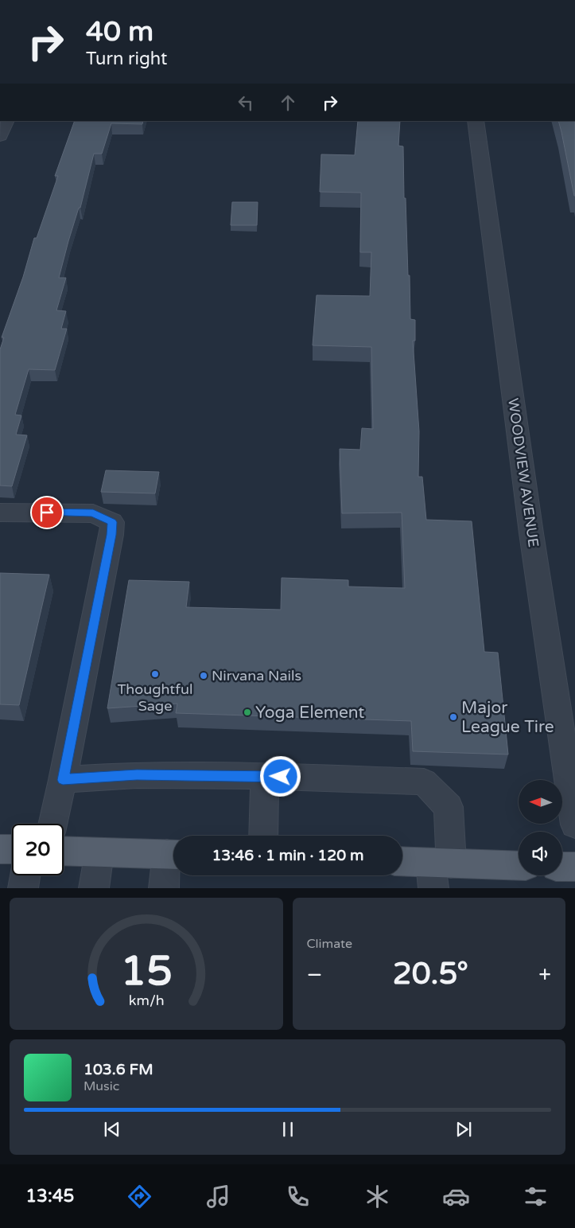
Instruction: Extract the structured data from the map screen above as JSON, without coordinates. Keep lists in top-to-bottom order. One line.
{"streets":{"street":["WOODVIEW AVENUE"]},"places":["Thoughtful Sage","Nirvana Nails","Yoga Element","Major League Tire"],"north":"left","page":{"turn":["40 m","Turn right"],"limit":"20","trip":"13:46 · 1 min · 120 m","tile":"Climate","heat":["−","20.5°","+"],"song":["103.6 FM","Music"],"tabs":"13:45","gauge":["15","km/h"]}}
